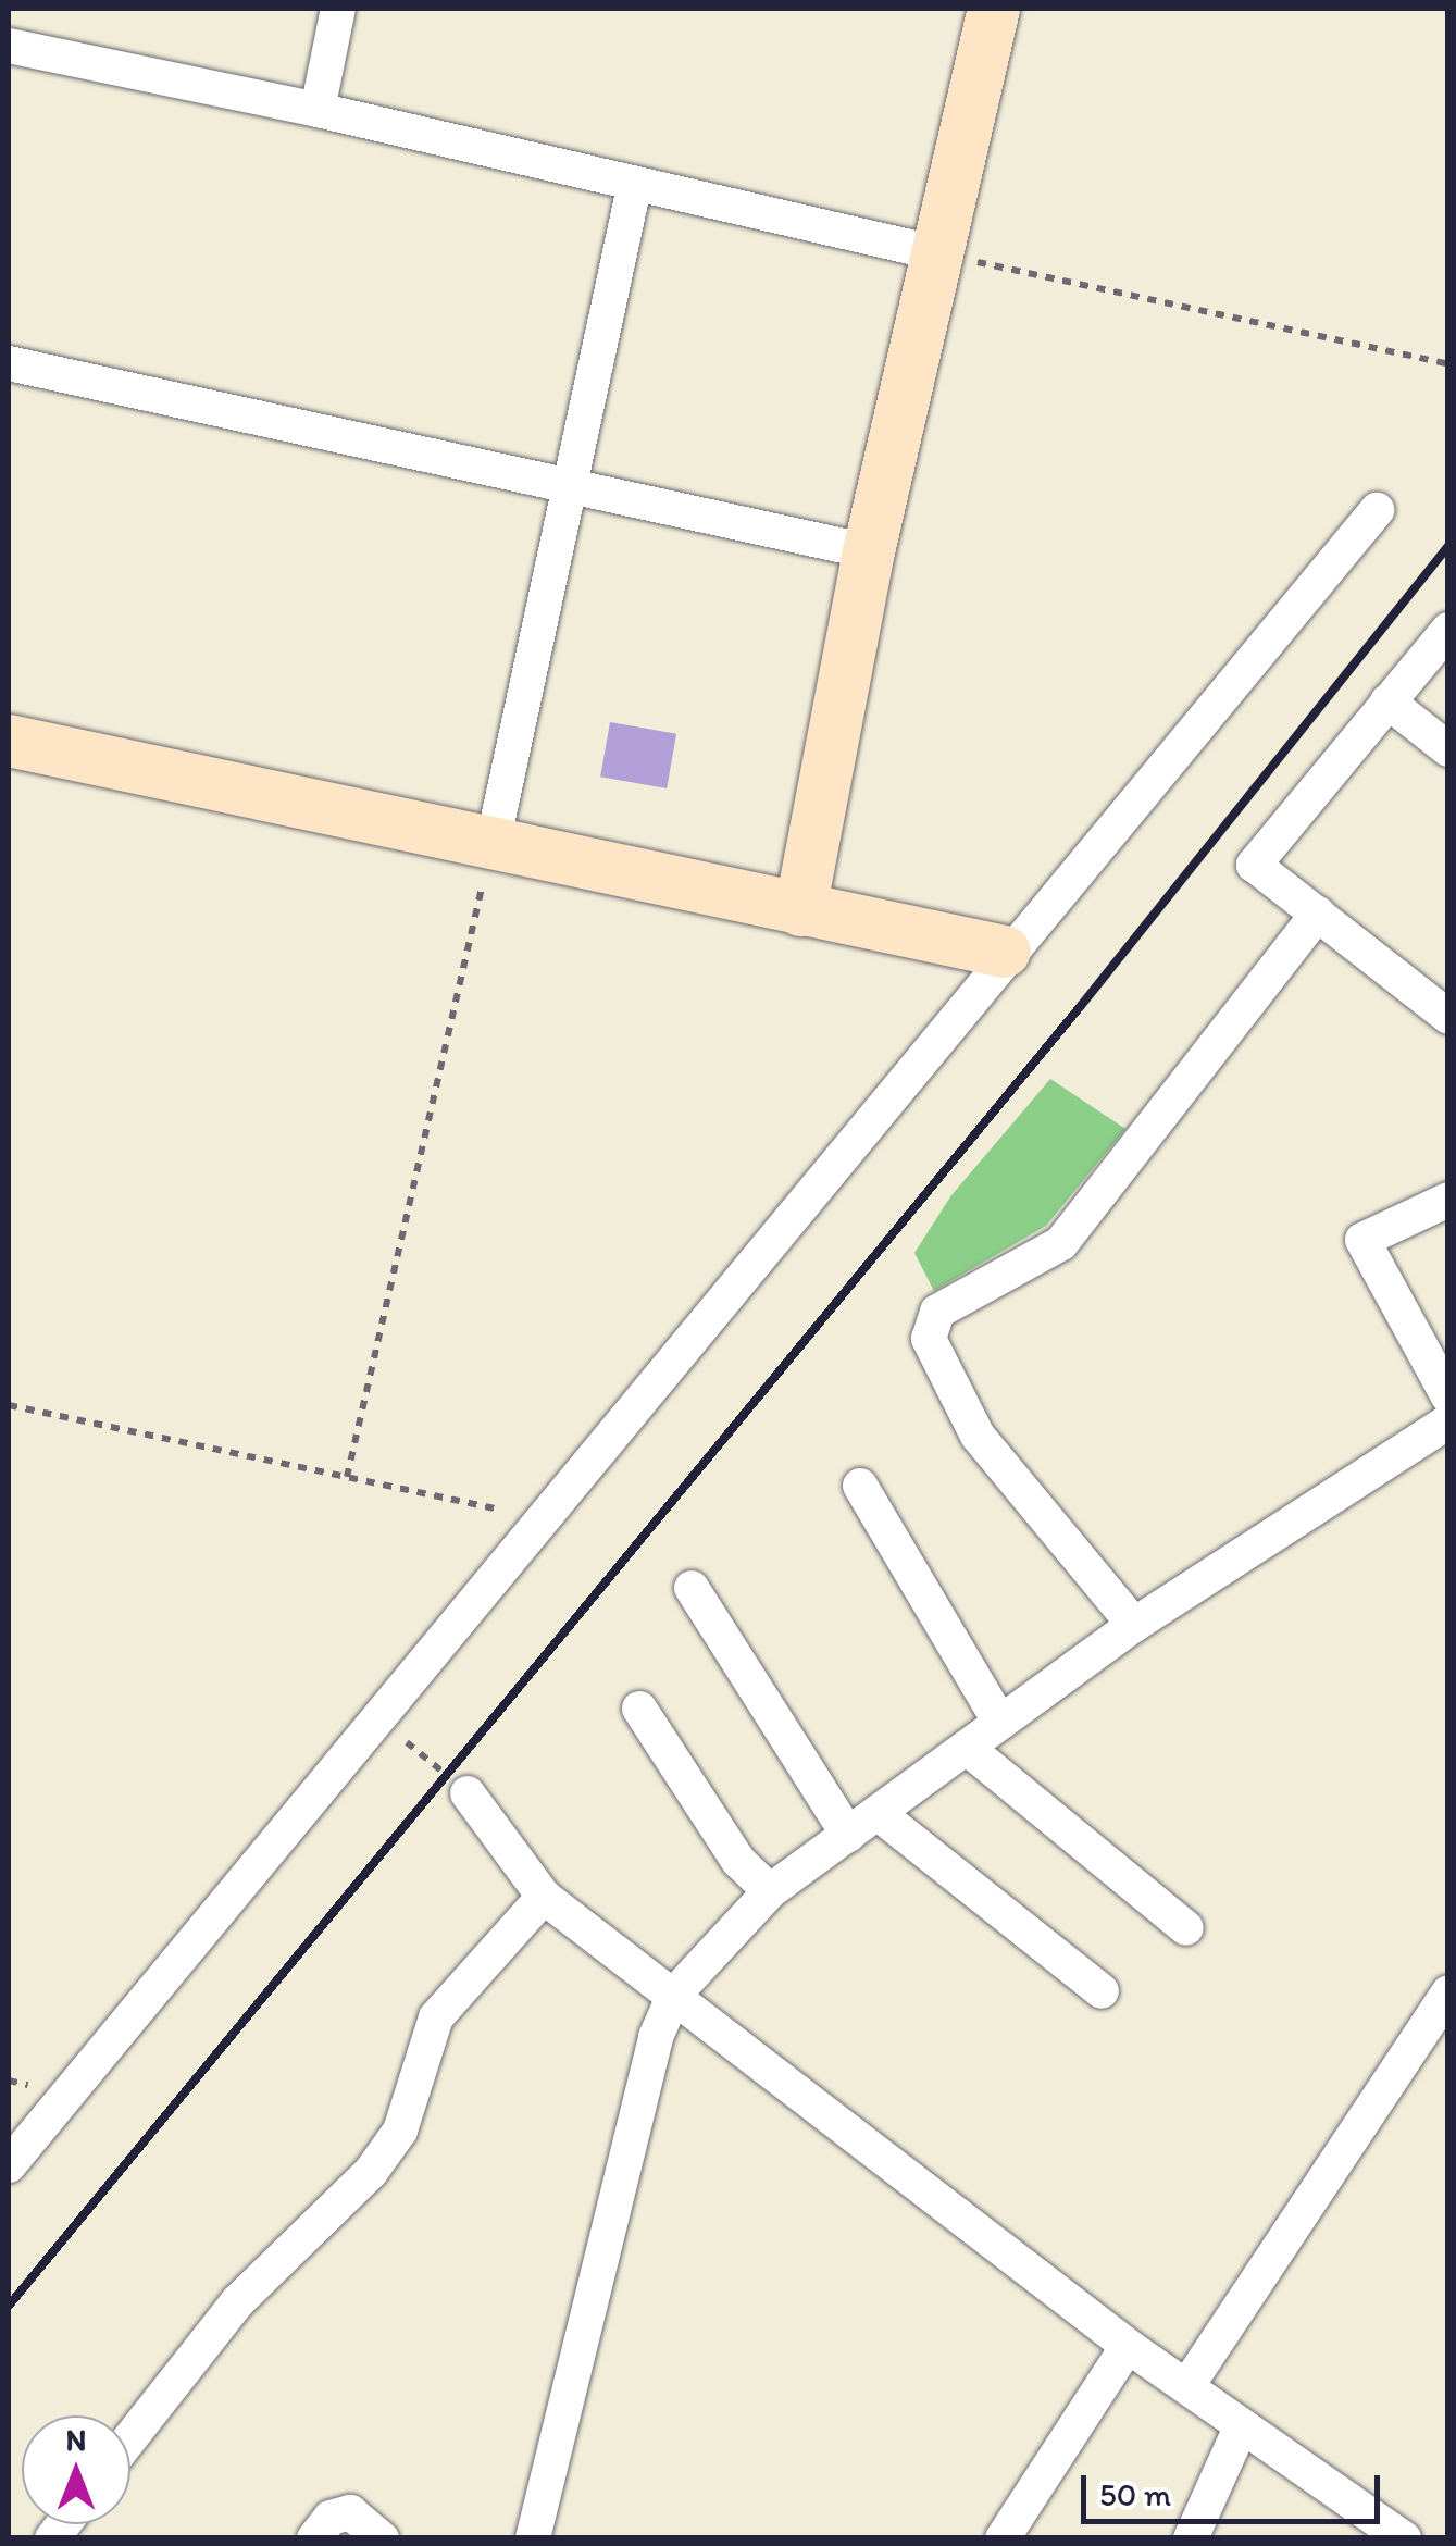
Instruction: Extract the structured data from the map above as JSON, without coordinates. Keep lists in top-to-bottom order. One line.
{"scale_bar":"50 m","north":"top"}
